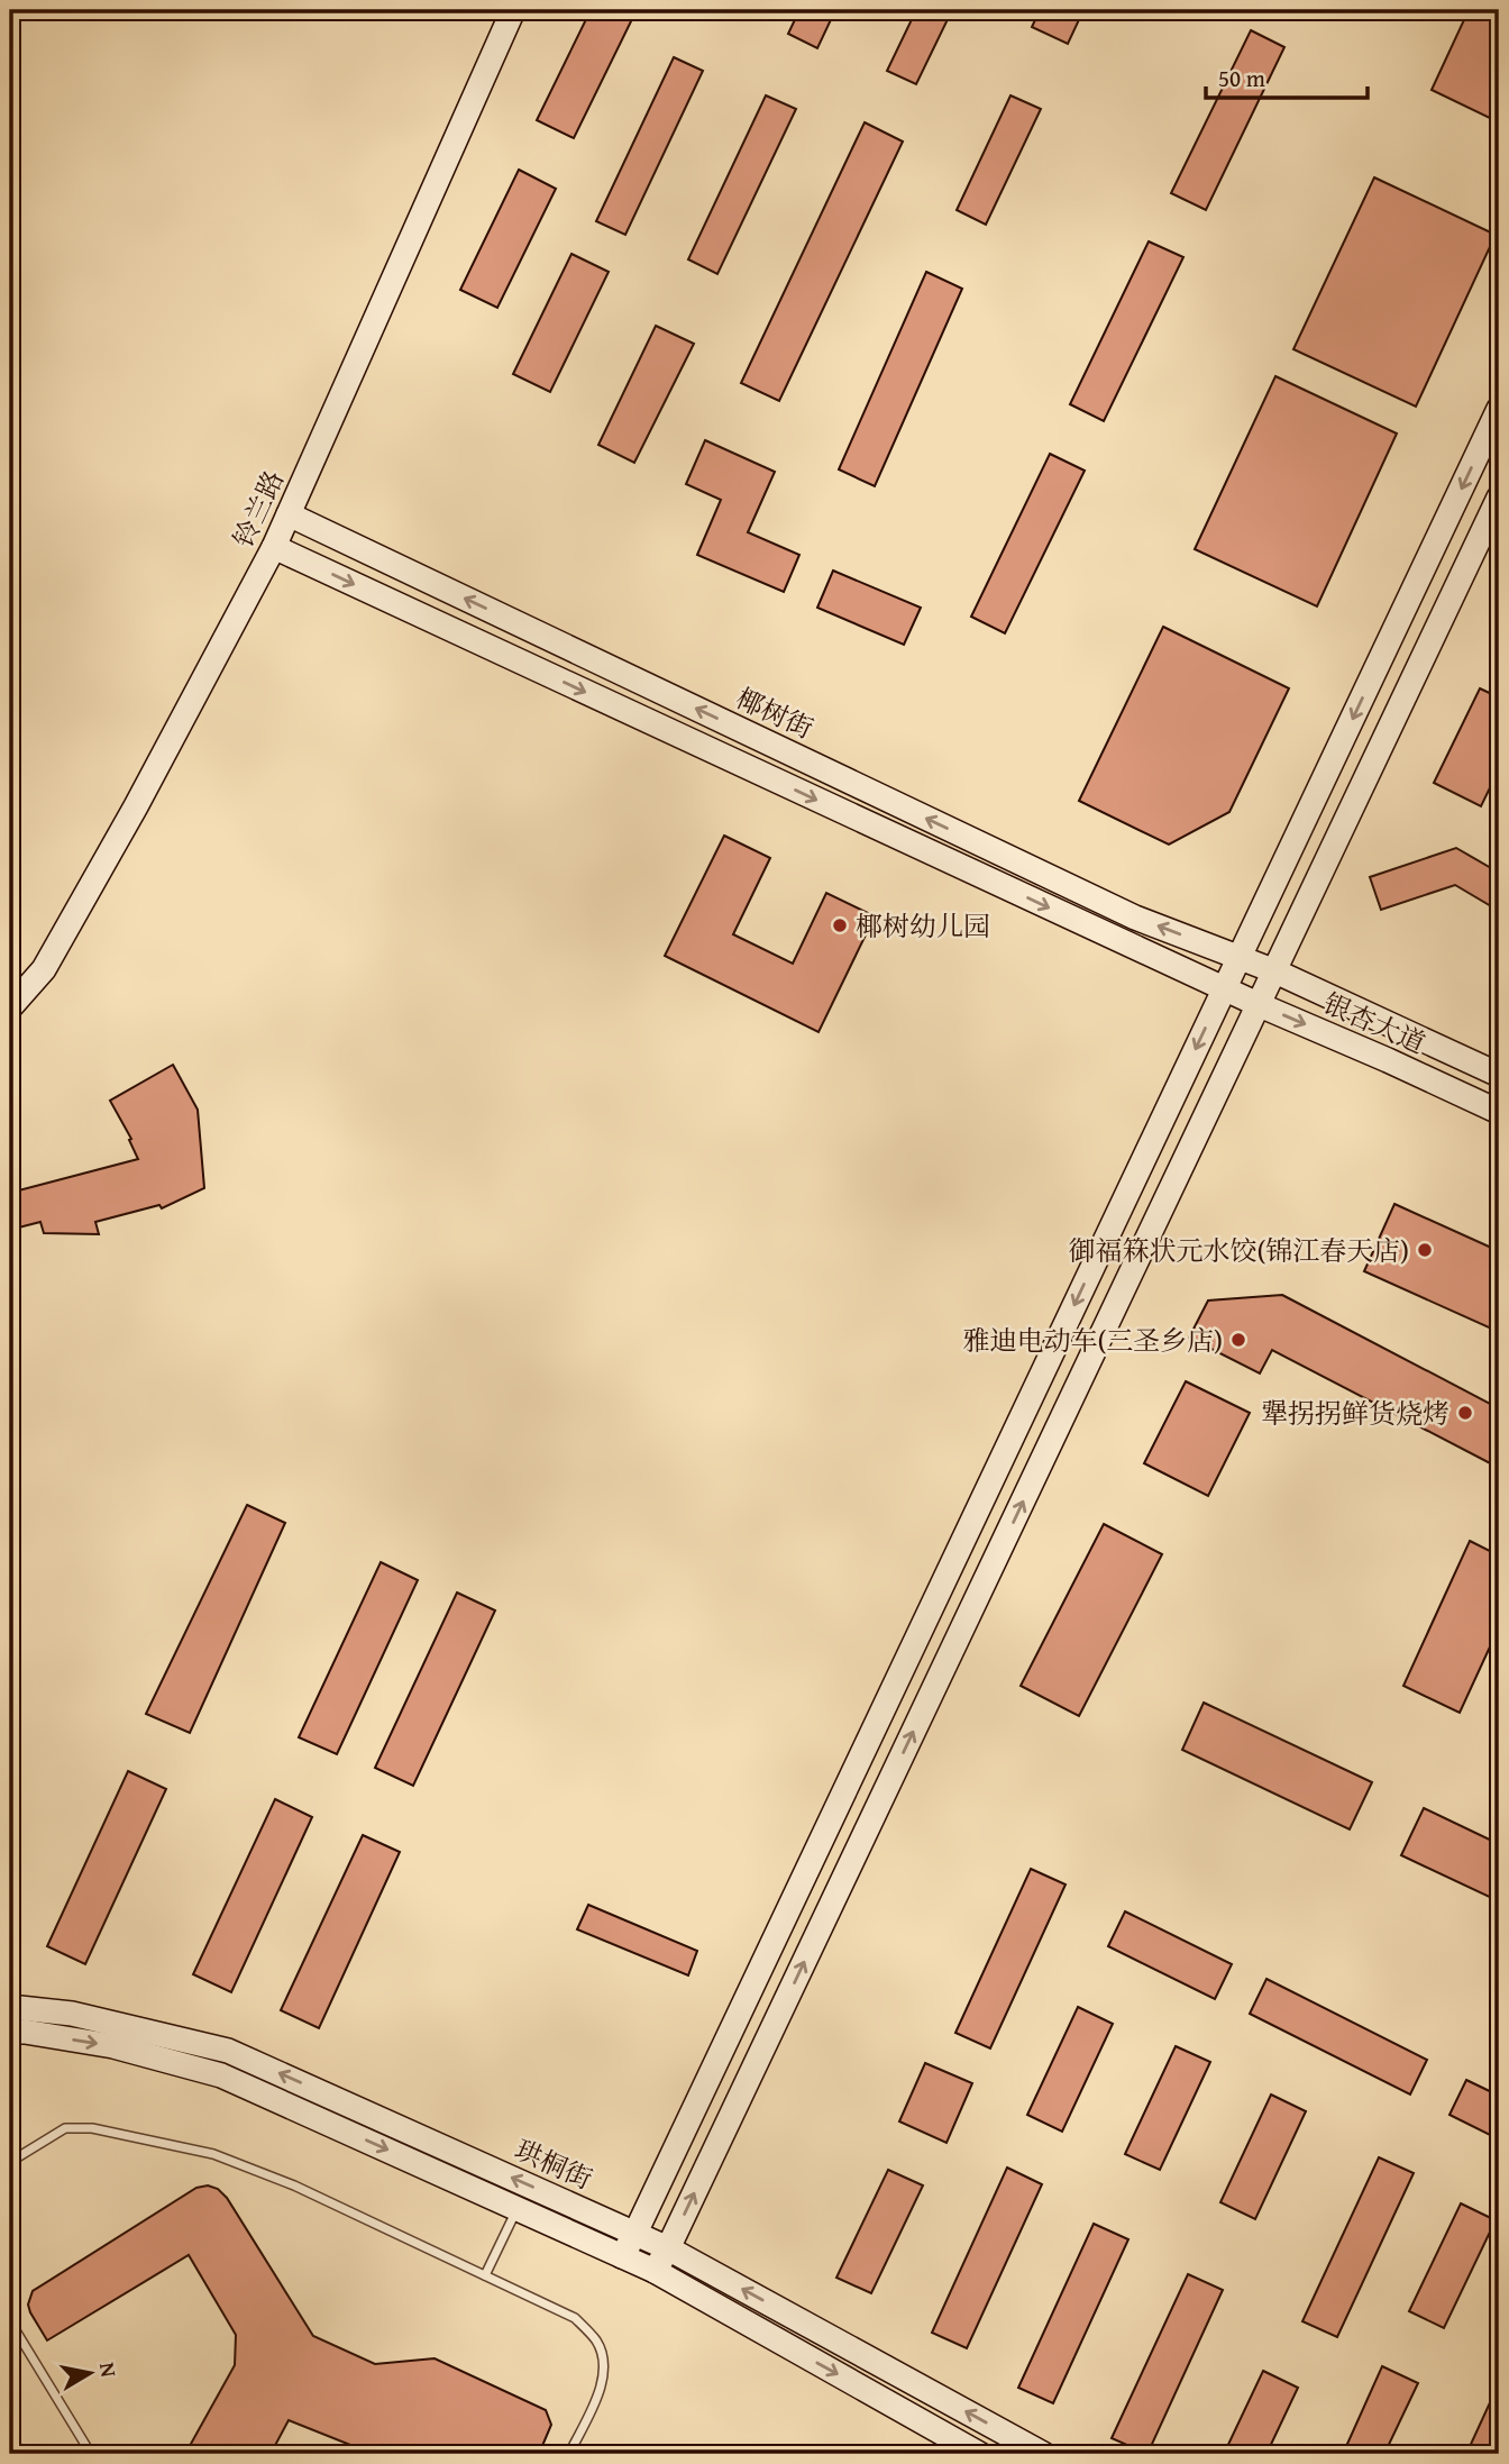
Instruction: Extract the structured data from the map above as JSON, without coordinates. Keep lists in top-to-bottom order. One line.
{"streets":{"street":["铃兰路","椰树街","银杏大道","珙桐街"]},"crossings":[["铃兰路","椰树街"],["椰树街","银杏大道"]],"places":["椰树幼儿园","御福箖状元水饺(锦江春天店)","雅迪电动车(三圣乡店)","犟拐拐鲜货烧烤"],"scale_bar":"50 m","north":"right"}
